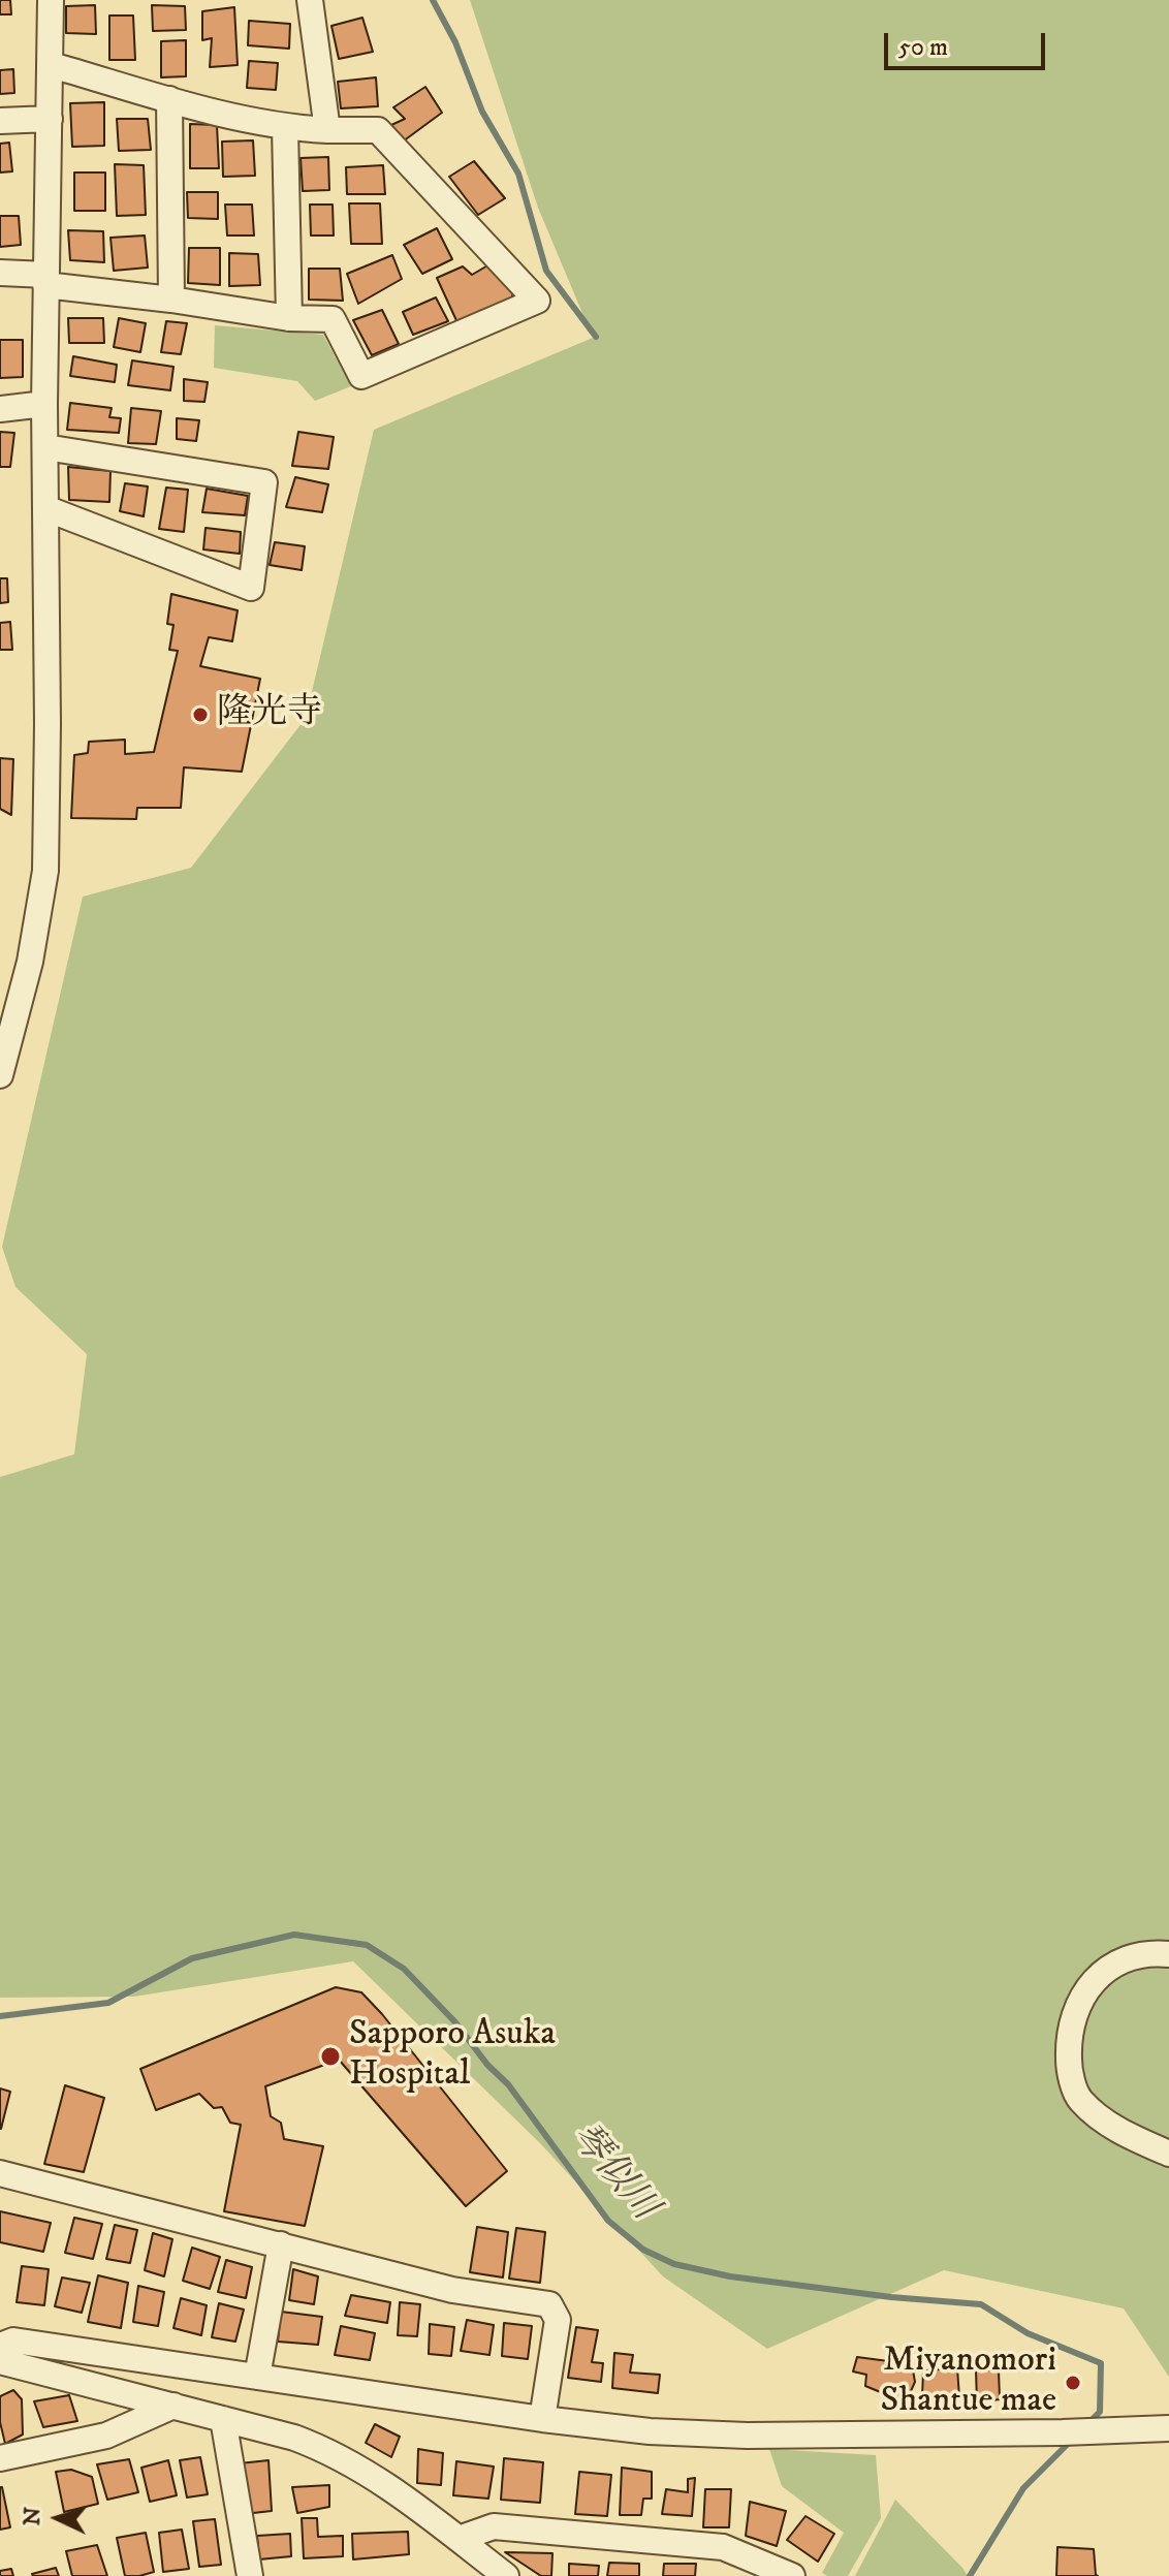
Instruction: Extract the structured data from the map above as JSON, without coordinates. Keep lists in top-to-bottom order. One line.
{"water":["琴似川"],"places":["隆光寺","Sapporo Asuka Hospital","Miyanomori Shantue mae"],"scale_bar":"50 m","north":"left"}
